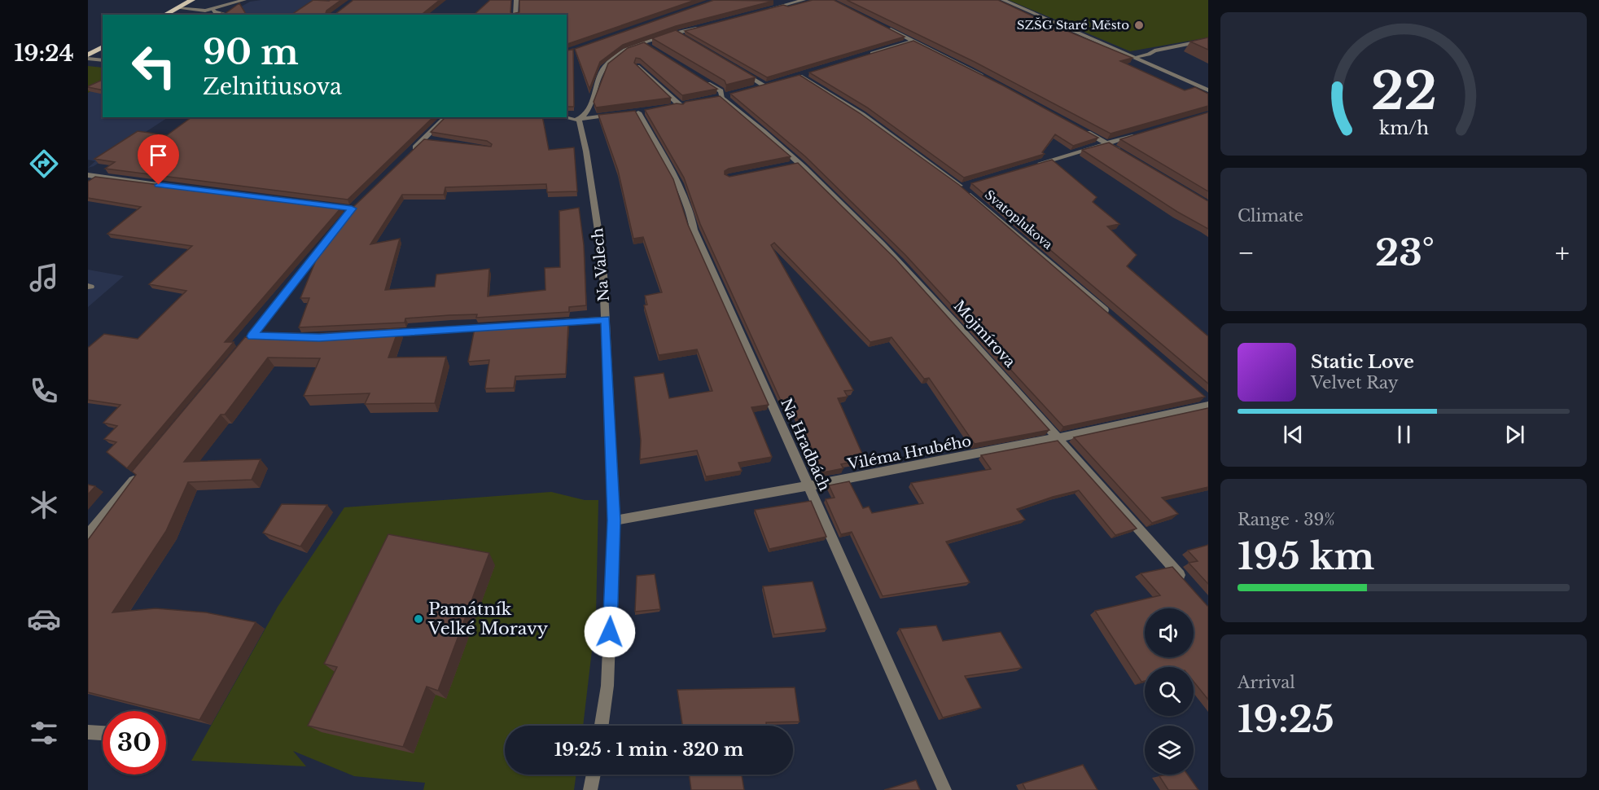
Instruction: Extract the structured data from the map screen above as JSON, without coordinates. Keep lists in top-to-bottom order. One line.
{"streets":{"street":["Svatoplukova","Na Valech","Mojmírova","Na Hradbách","Viléma Hrubého"]},"crossings":[["Na Valech","Viléma Hrubého"],["Mojmírova","Viléma Hrubého"],["Na Hradbách","Viléma Hrubého"]],"places":["SZŠG Staré Město","Památník Velké Moravy"],"page":{"tabs":"19:24","turn":["90 m","Zelnitiusova"],"tile":["Climate",["Range · 39%","195 km"],["Arrival","19:25"]],"heat":["−","23°","+"],"song":["Static Love","Velvet Ray"],"limit":"30","trip":"19:25 · 1 min · 320 m","gauge":["22","km/h"]}}
